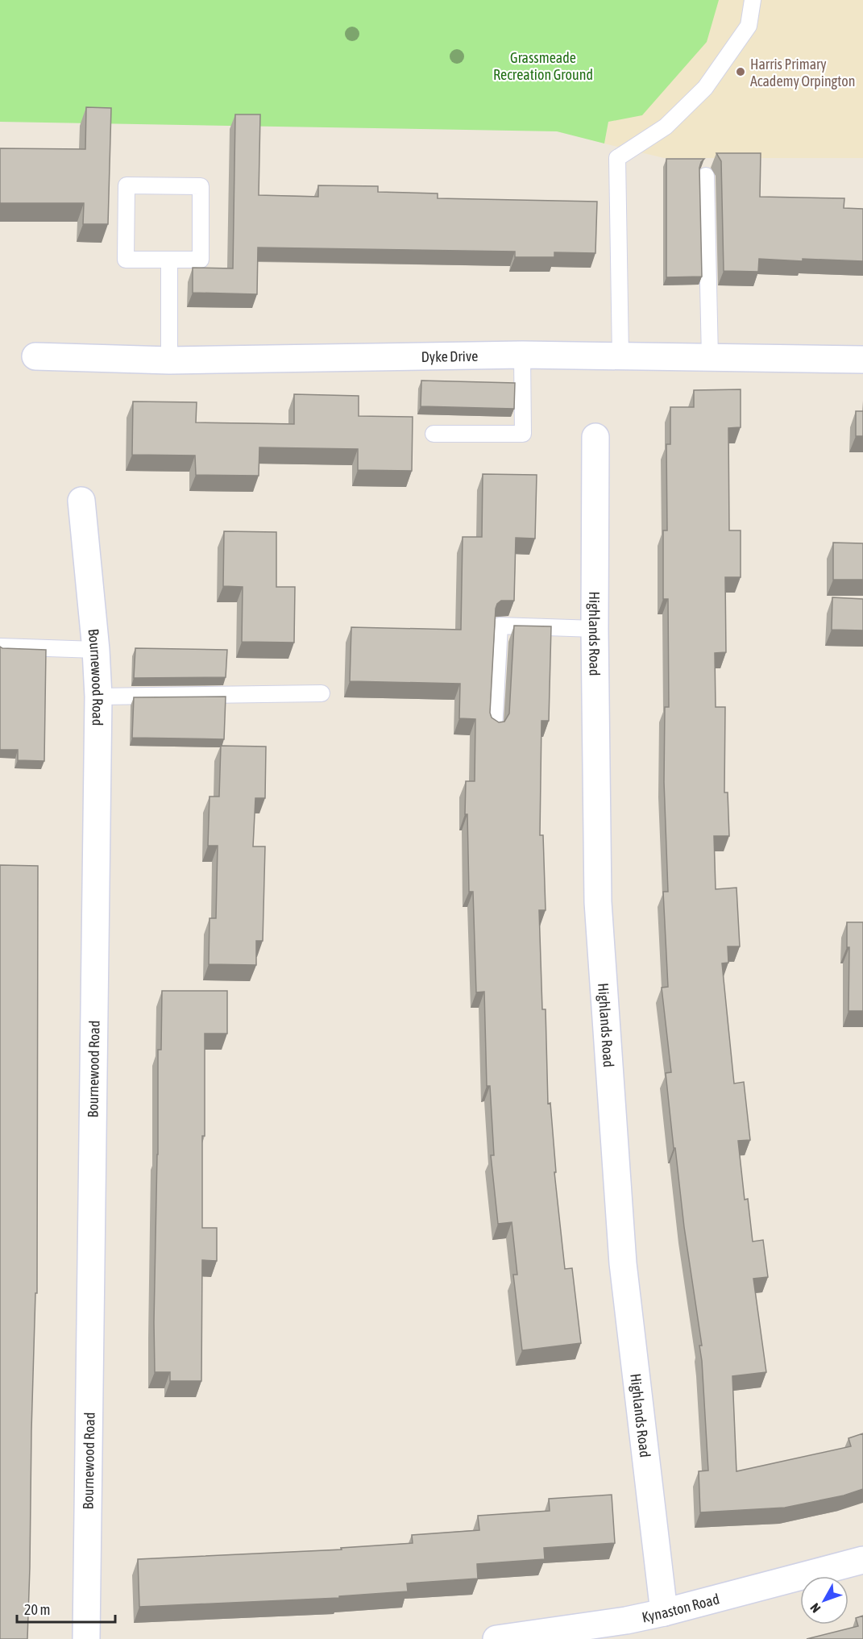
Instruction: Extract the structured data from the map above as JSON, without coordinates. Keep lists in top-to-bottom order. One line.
{"streets":{"street":["Dyke Drive","Highlands Road","Bournewood Road","Kynaston Road"]},"crossings":[["Highlands Road","Kynaston Road"]],"parks":["Grassmeade Recreation Ground"],"places":["Harris Primary Academy Orpington"],"scale_bar":"20 m","north":"bottom left"}
